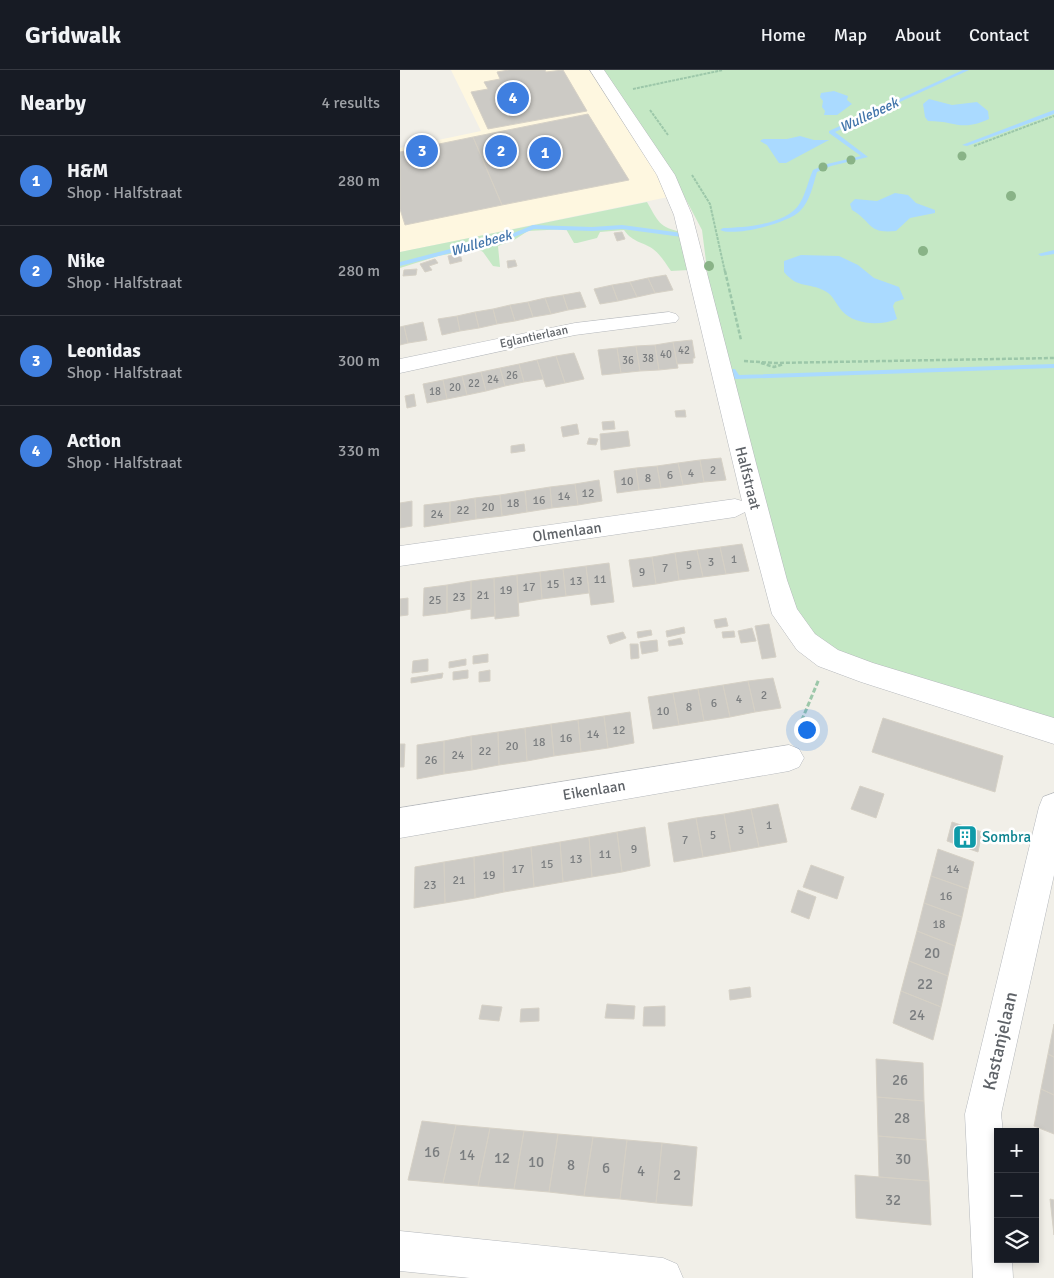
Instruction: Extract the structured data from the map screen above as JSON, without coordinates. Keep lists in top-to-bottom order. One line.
{"streets":{"street":["Eglantierlaan","Halfstraat","Olmenlaan","Eikenlaan","Kastanjelaan"]},"water":["Wullebeek"],"places":{"building":["Sombra"]},"house_numbers":["42","40","38","36","26","24","22","20","18","2","4","6","8","10","12","14","16","18","20","22","24","1","3","5","7","9","11","13","15","17","19","21","23","25","2","4","6","8","10","12","14","16","18","20","22","24","26","1","3","5","7","9","11","13","15","17","14","19","21","23","16","18","20","22","24","26","28","16","14","12","30","10","8","6","4","2","32"],"page":{"header":"Gridwalk","nav":["Home","Map","About","Contact"],"heading":["Nearby","4 results"],"pins":["4","2","3","1"],"list":[{"mark":"1","name":"H&M","note":"Shop · Halfstraat","value":"280 m"},{"mark":"2","name":"Nike","note":"Shop · Halfstraat","value":"280 m"},{"mark":"3","name":"Leonidas","note":"Shop · Halfstraat","value":"300 m"},{"mark":"4","name":"Action","note":"Shop · Halfstraat","value":"330 m"}],"map_buttons":["+","−"]}}
